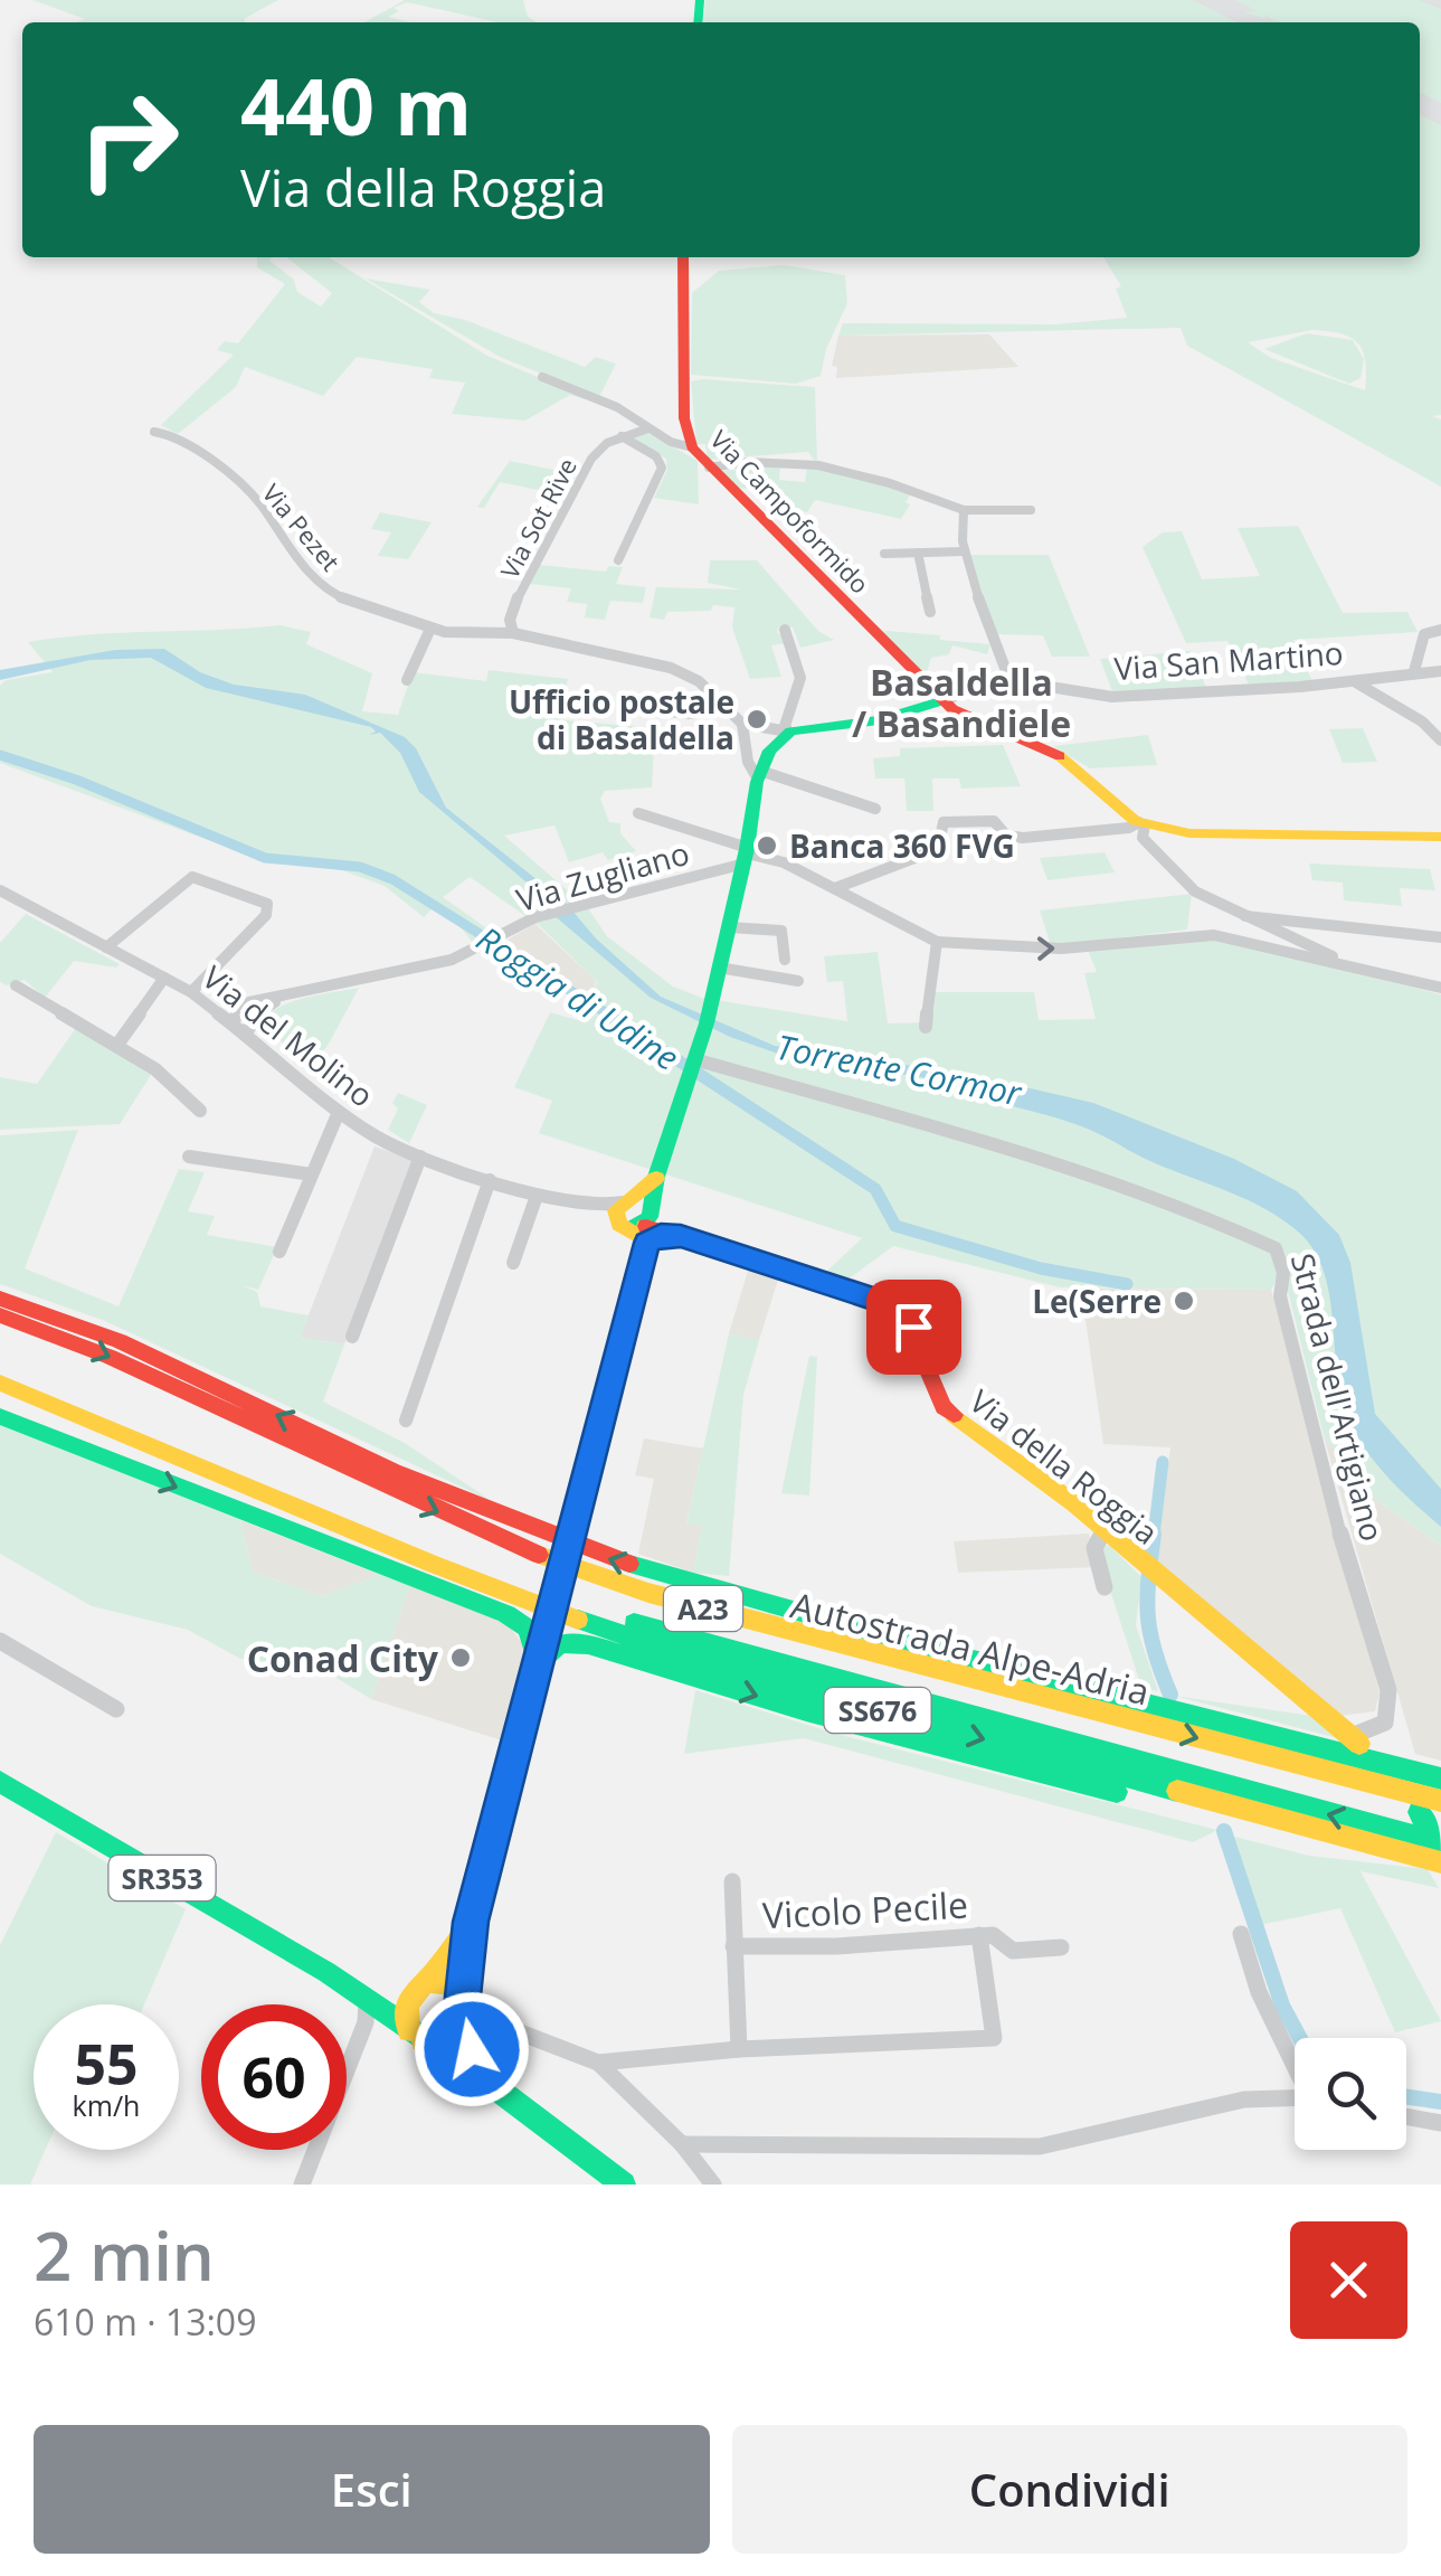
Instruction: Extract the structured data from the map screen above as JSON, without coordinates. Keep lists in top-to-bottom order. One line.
{"streets":{"main road":["Via Campoformido","Via della Roggia","A23","Autostrada Alpe-Adria","SS676","SR353"],"street":["Via Sot Rive","Via Pezet","Via San Martino","Via Zugliano","Via del Molino","Strada dell'Artigiano","Vicolo Pecile"]},"crossings":[["Via Sot Rive","Via Pezet"],["Via Zugliano","Via del Molino"],["Via del Molino","Via della Roggia"],["Strada dell'Artigiano","Via della Roggia"]],"districts":["Basaldella / Basandiele"],"water":["Roggia di Udine","Torrente Cormor"],"places":["Ufficio postale di Basaldella","Banca 360 FVG","Le(Serre","Conad City"],"page":{"turn":["440 m","Via della Roggia"],"speed":"55 km/h","limit":"60","heading":["2 min","610 m · 13:09"],"buttons":["Esci","Condividi"]}}
